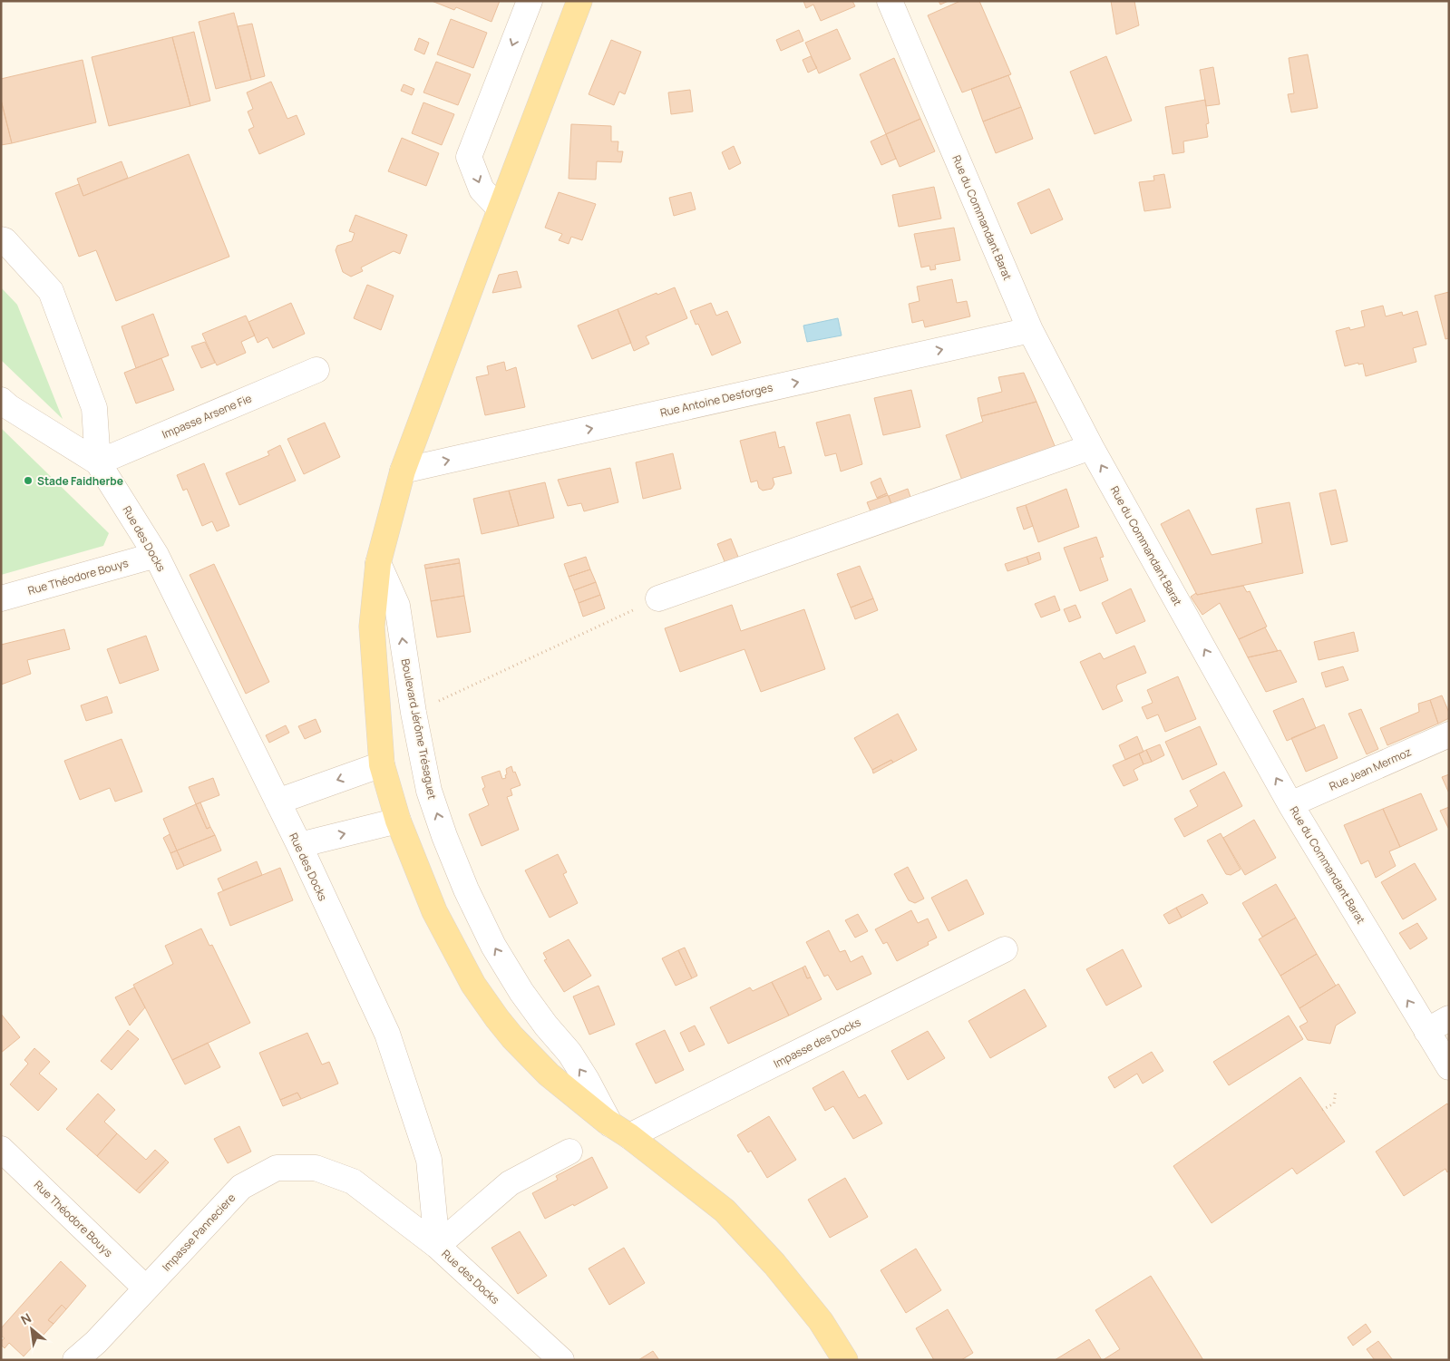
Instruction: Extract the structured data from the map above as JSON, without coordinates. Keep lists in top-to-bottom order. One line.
{"streets":{"street":["Rue du Commandant Barat","Rue Antoine Desforges","Impasse Arsene Fie","Rue des Docks","Rue Théodore Bouys","Boulevard Jérôme Trésaguet","Rue Jean Mermoz","Impasse des Docks","Impasse Panneciere"]},"crossings":[["Rue du Commandant Barat","Rue Antoine Desforges"],["Rue du Commandant Barat","Rue Jean Mermoz"],["Impasse Arsene Fie","Rue des Docks"],["Rue des Docks","Rue Théodore Bouys"],["Rue des Docks","Impasse Panneciere"],["Rue Théodore Bouys","Impasse Panneciere"],["Boulevard Jérôme Trésaguet","Impasse des Docks"]],"one_way":["Rue du Commandant Barat","Boulevard Jérôme Trésaguet"],"places":["Stade Faidherbe"],"north":"top left"}
